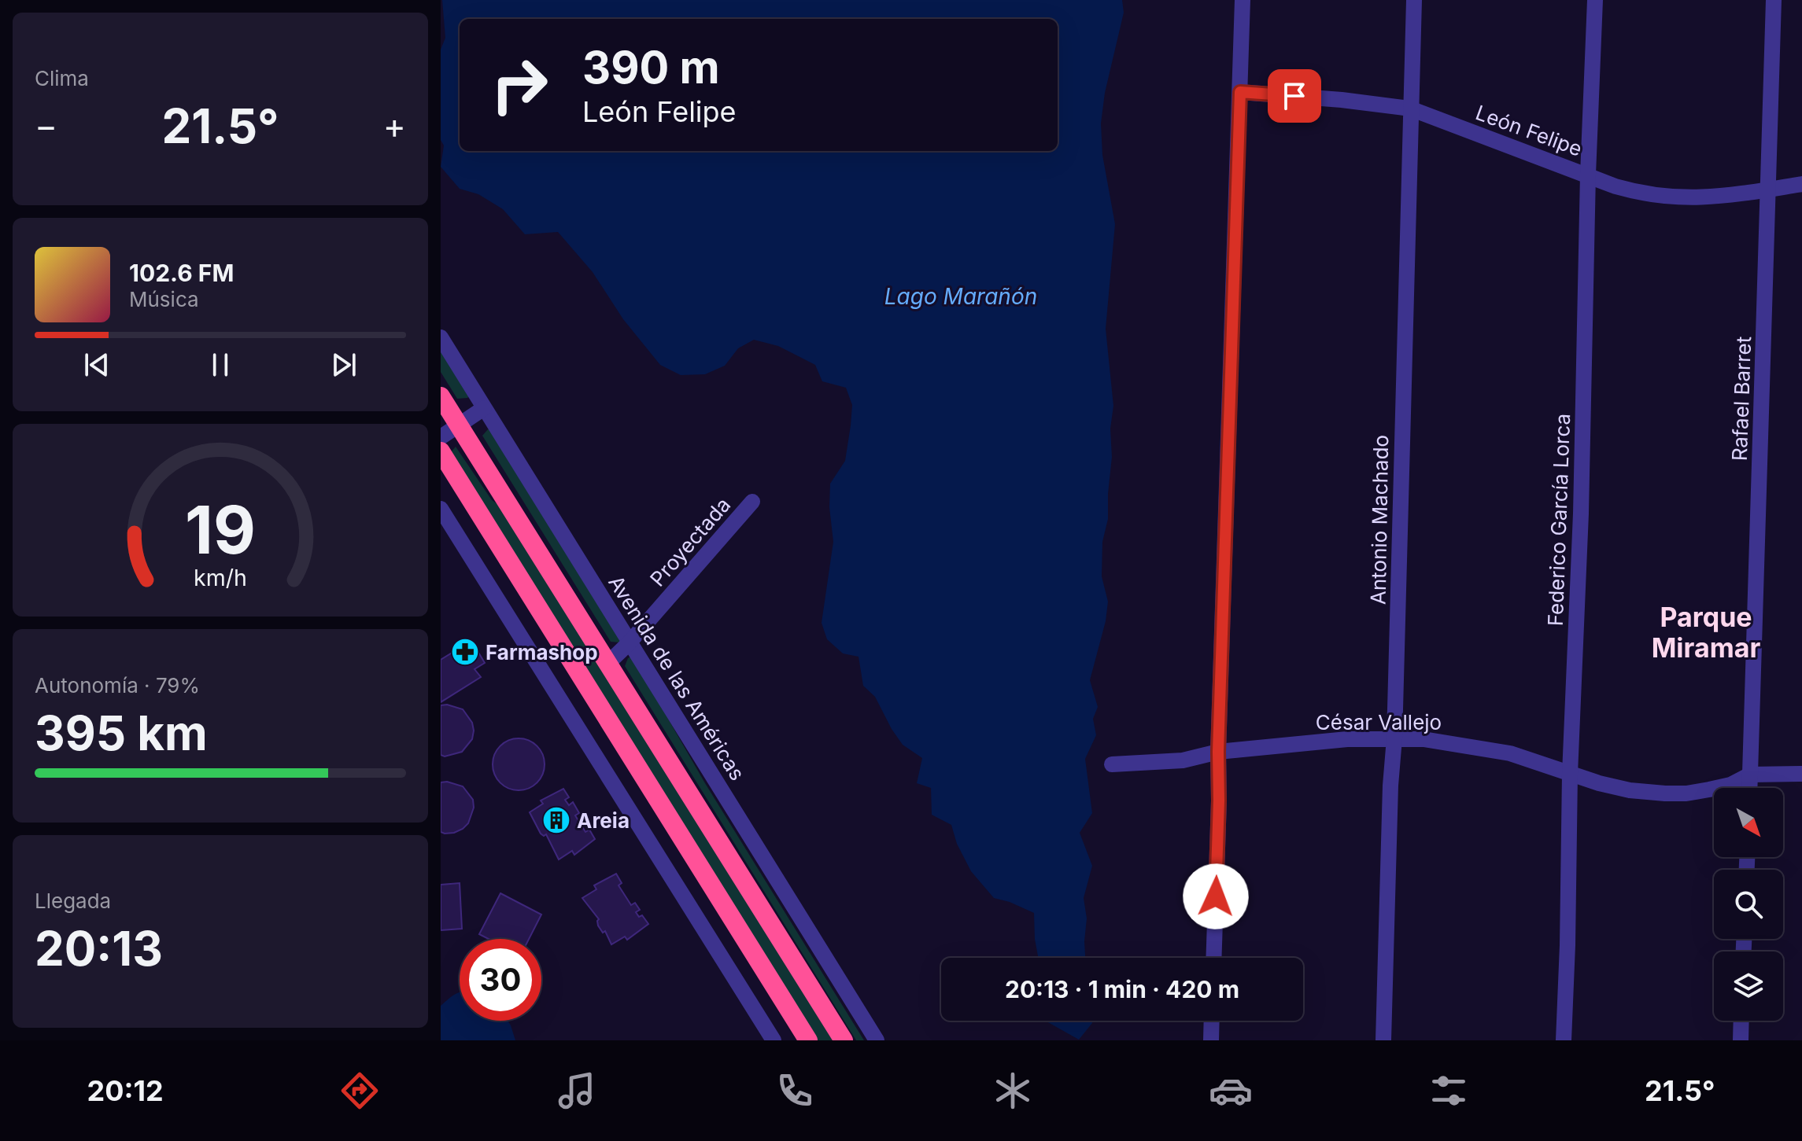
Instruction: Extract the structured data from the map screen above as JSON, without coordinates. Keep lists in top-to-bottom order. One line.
{"streets":{"street":["León Felipe","Rafael Barret","Antonio Machado","Federico García Lorca","Proyectada","Avenida de las Américas","César Vallejo"]},"crossings":[["León Felipe","Rafael Barret"],["León Felipe","Antonio Machado"],["León Felipe","Federico García Lorca"],["Rafael Barret","César Vallejo"],["Antonio Machado","César Vallejo"],["Federico García Lorca","César Vallejo"],["Proyectada","Avenida de las Américas"]],"districts":["Parque Miramar"],"water":["Lago Marañón"],"places":{"pharmacy":["Farmashop"],"building":["Areia"]},"north":"bottom right","page":{"tile":["Clima",["Autonomía · 79%","395 km"],["Llegada","20:13"]],"turn":["390 m","León Felipe"],"heat":["−","21.5°","+"],"song":["102.6 FM","Música"],"limit":"30","trip":"20:13 · 1 min · 420 m","tabs":["20:12","21.5°"],"gauge":["19","km/h"]}}
